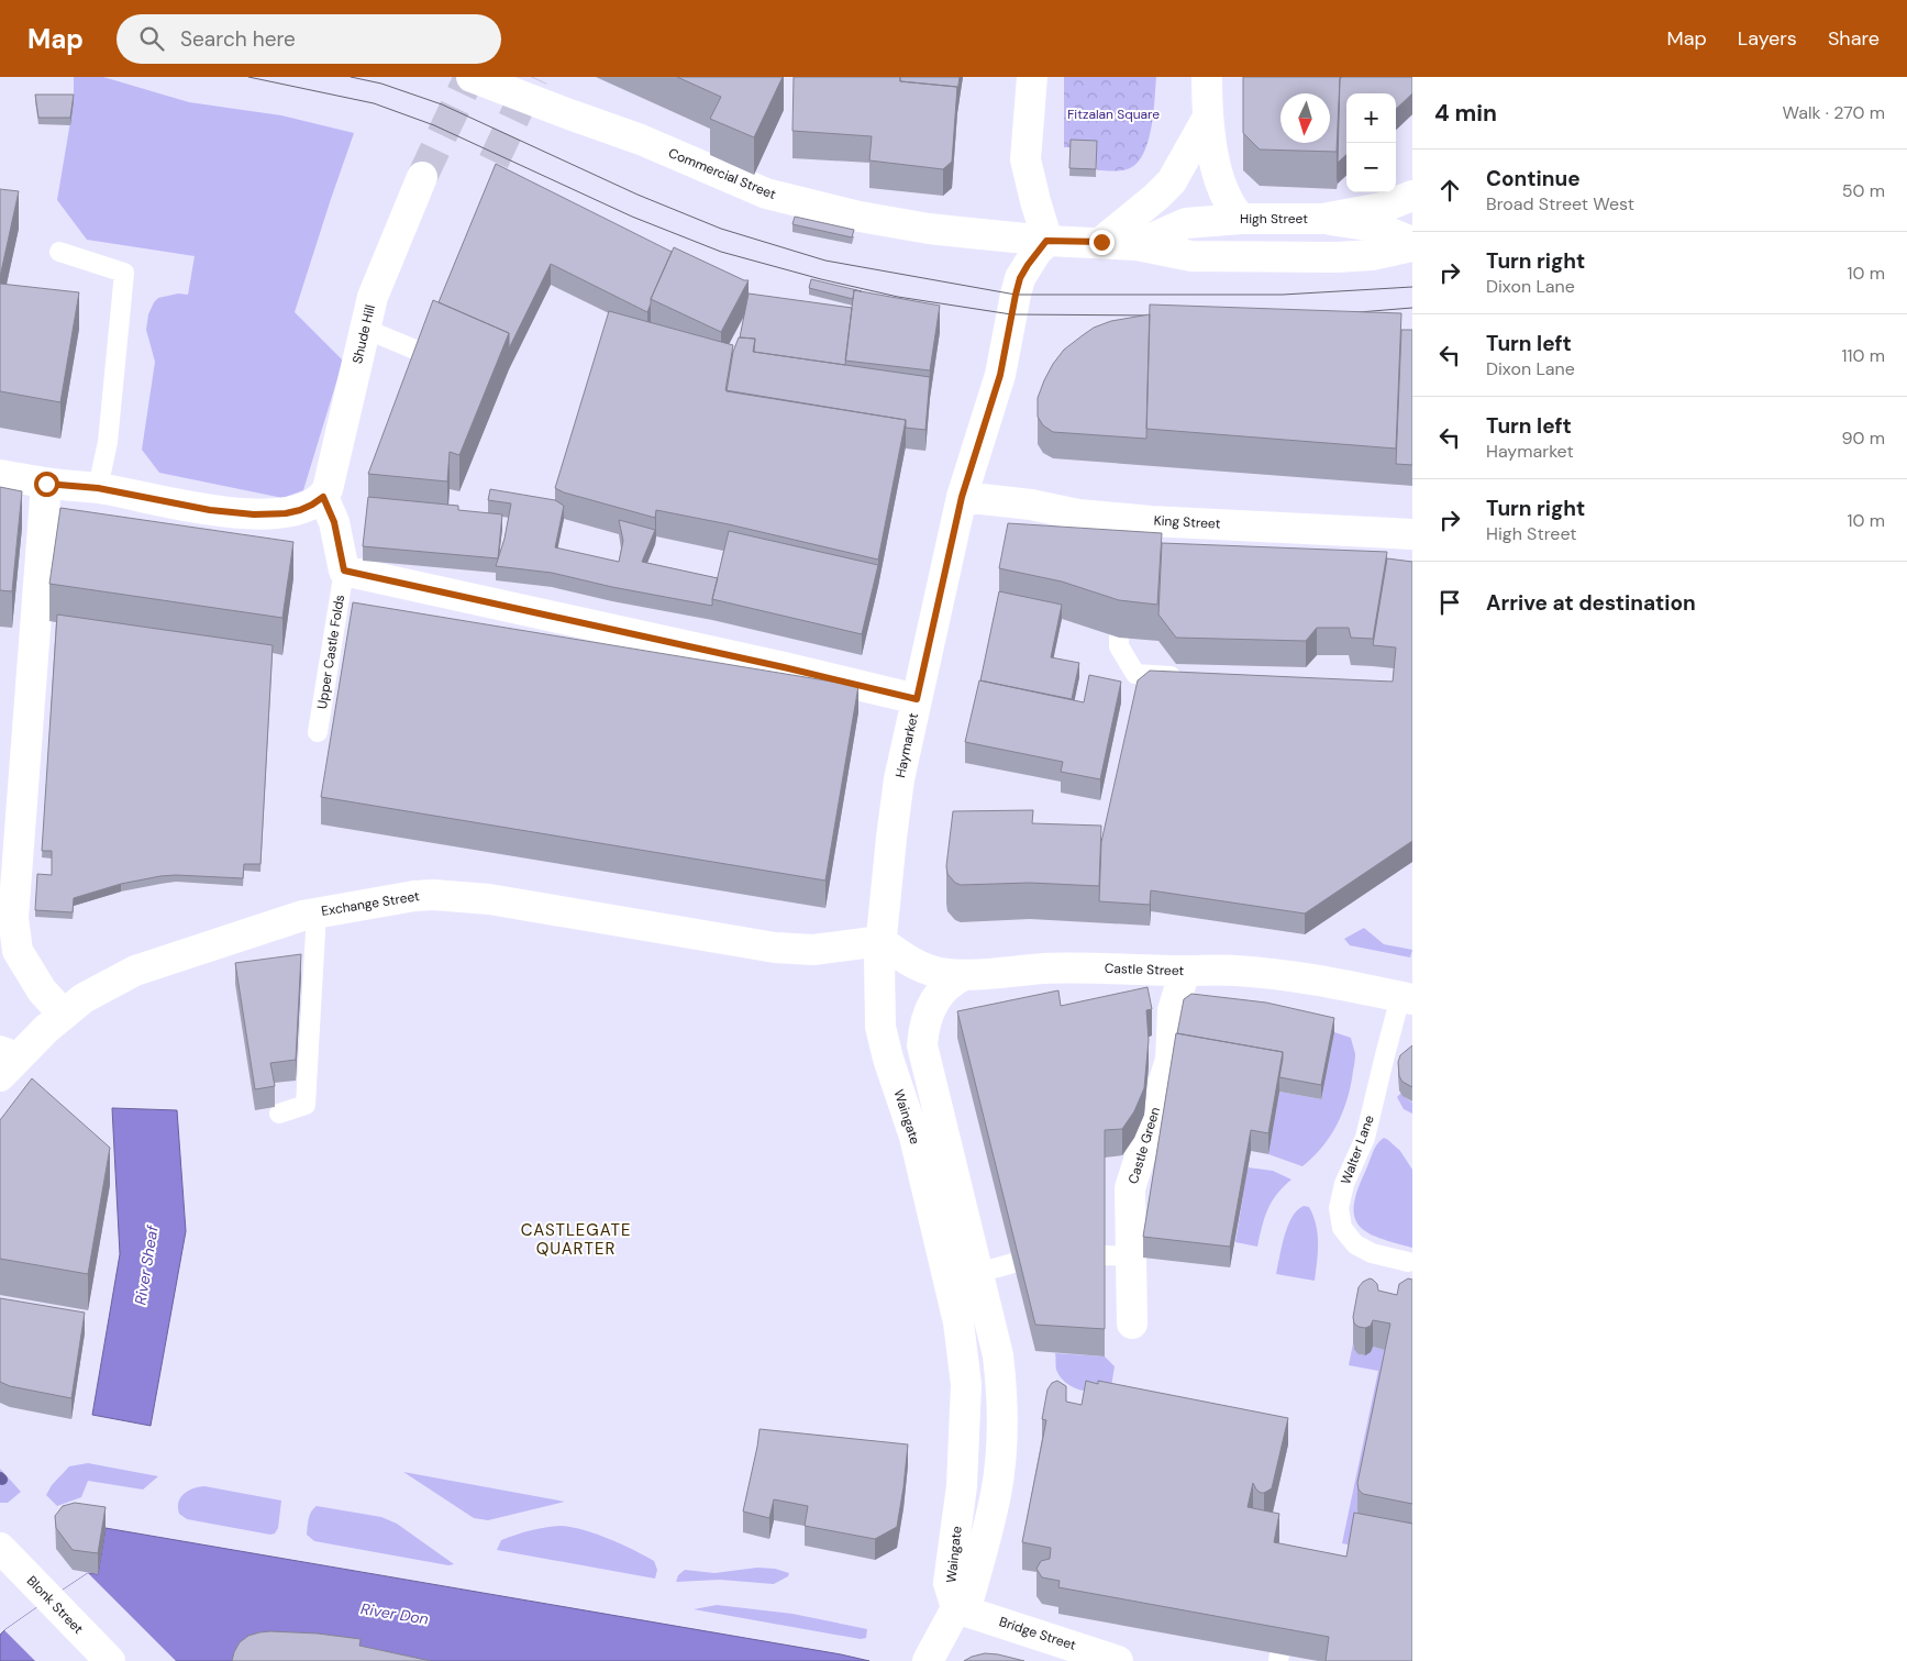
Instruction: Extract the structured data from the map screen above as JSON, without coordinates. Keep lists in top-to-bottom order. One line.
{"streets":{"street":["Commercial Street","High Street","Shude Hill","King Street","Haymarket","Exchange Street","Castle Street","Waingate","Castle Green","Blonk Street","Bridge Street"],"lane":["Upper Castle Folds","Walter Lane"]},"crossings":[["Commercial Street","High Street"],["Commercial Street","Haymarket"],["High Street","Haymarket"],["King Street","Haymarket"],["Haymarket","Exchange Street"],["Haymarket","Castle Street"],["Haymarket","Waingate"],["Exchange Street","Castle Street"],["Exchange Street","Waingate"],["Castle Street","Waingate"],["Castle Street","Castle Green"],["Castle Street","Walter Lane"],["Waingate","Bridge Street"]],"districts":["CASTLEGATE QUARTER"],"water":["River Sheaf","River Don"],"parks":["Fitzalan Square"],"north":"bottom","page":{"header":"Map","search":"Search here","nav":["Map","Layers","Share"],"heading":["4 min","Walk · 270 m"],"map_buttons":["+","−"],"list":[["Continue","Broad Street West","50 m"],["Turn right","Dixon Lane","10 m"],["Turn left","Dixon Lane","110 m"],["Turn left","Haymarket","90 m"],["Turn right","High Street","10 m"],"Arrive at destination"]}}
